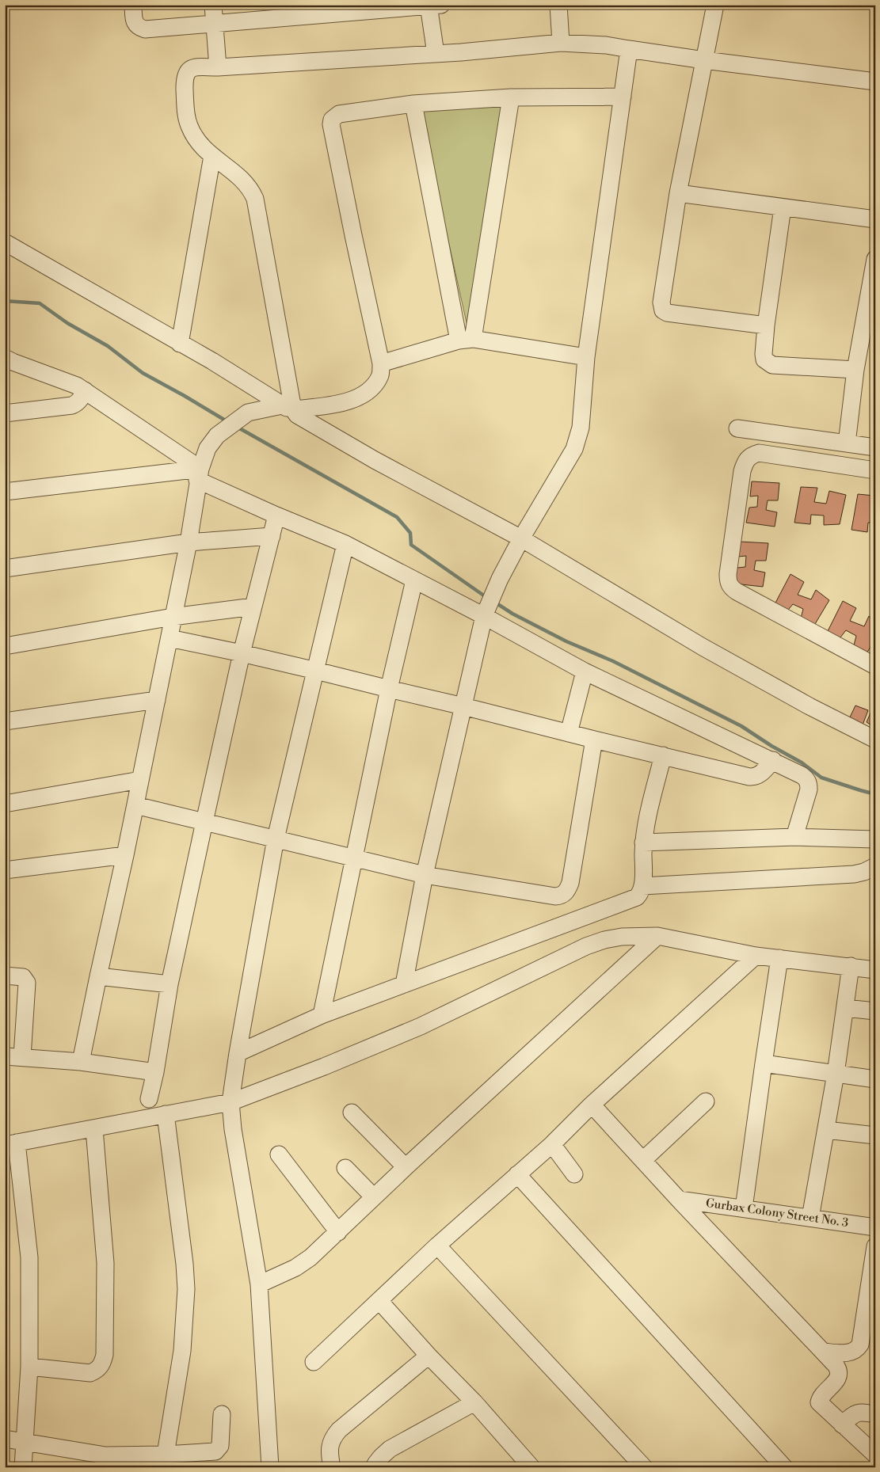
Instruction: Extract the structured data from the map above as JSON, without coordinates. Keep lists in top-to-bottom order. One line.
{"streets":{"street":["Gurbax Colony Street No. 3"]}}
